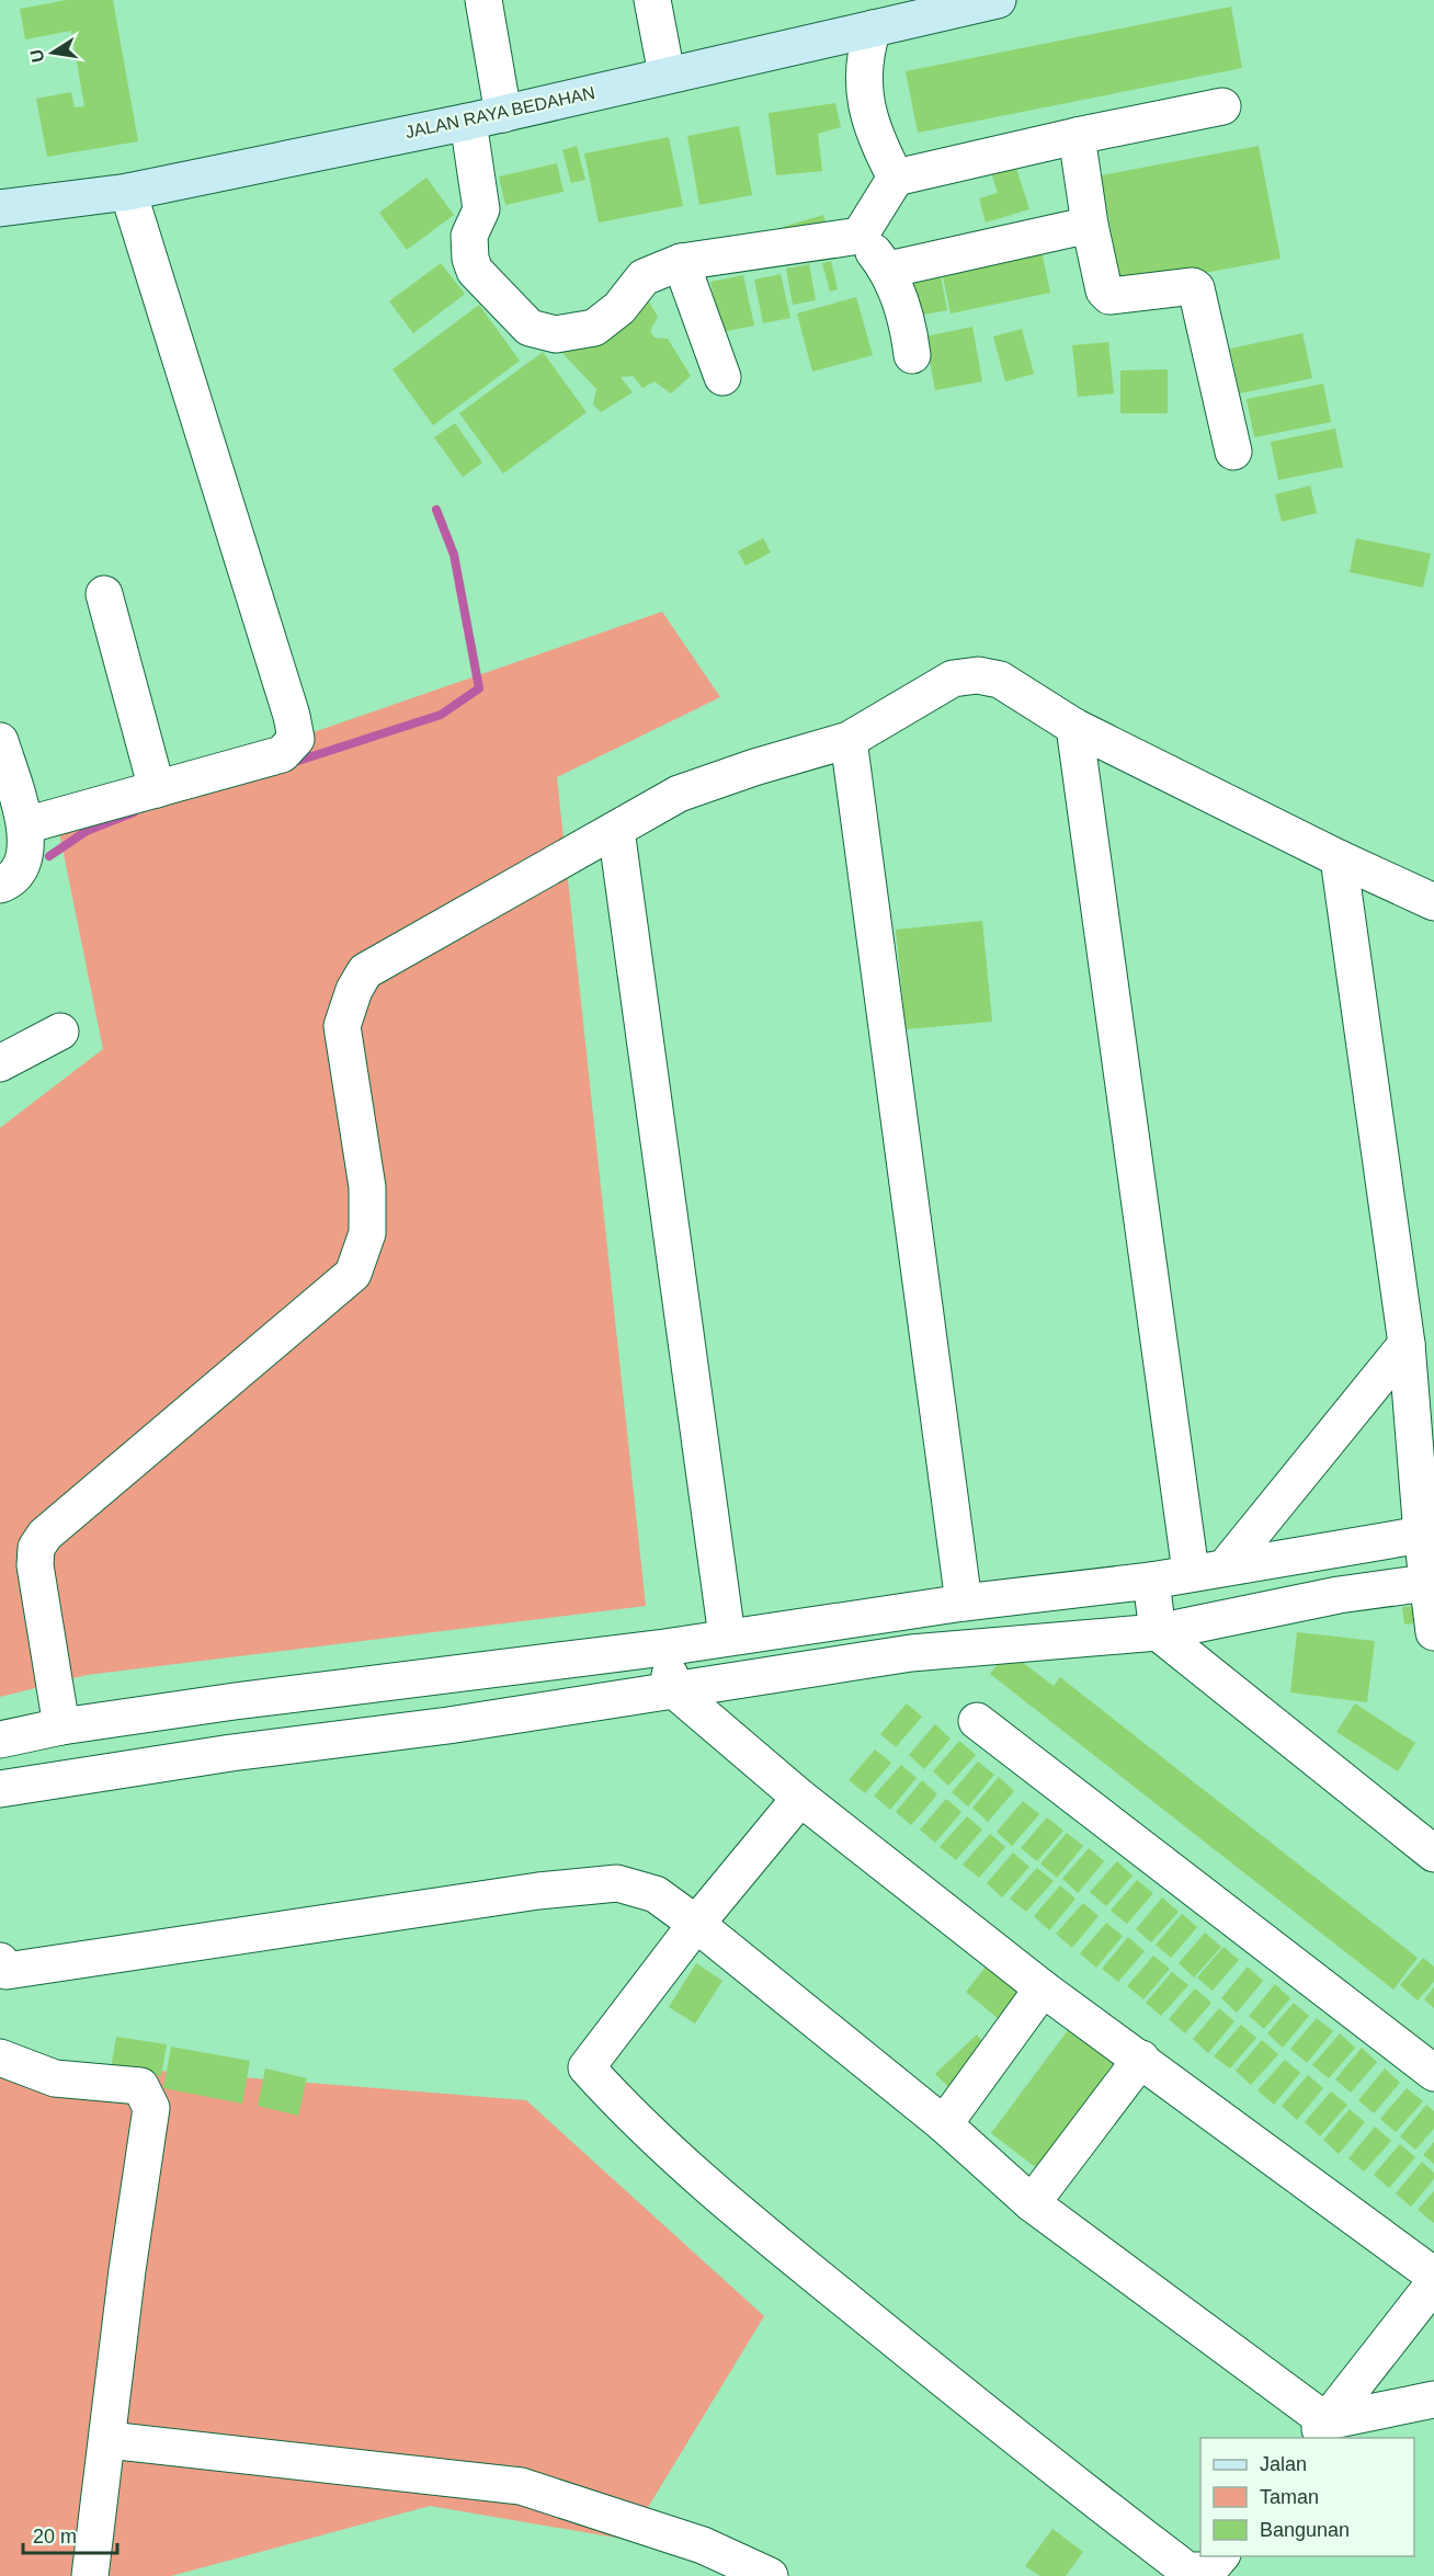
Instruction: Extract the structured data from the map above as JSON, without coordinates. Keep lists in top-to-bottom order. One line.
{"streets":{"street":["JALAN RAYA BEDAHAN"]},"legend":["Jalan","Taman","Bangunan"],"scale_bar":"20 m","north":"left"}
